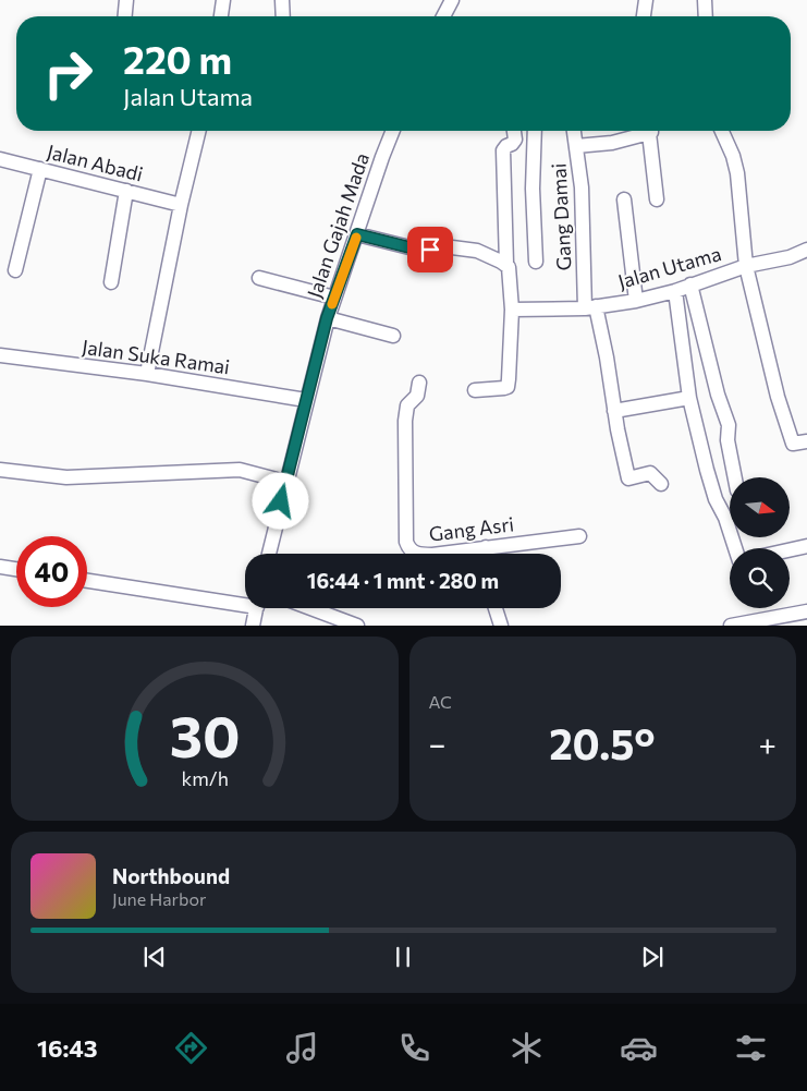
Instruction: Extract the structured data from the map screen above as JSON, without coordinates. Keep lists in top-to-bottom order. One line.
{"streets":{"street":["Jalan Abadi","Gang Damai","Jalan Gajah Mada","Jalan Utama","Jalan Suka Ramai","Gang Asri"]},"crossings":[["Gang Damai","Jalan Utama"],["Jalan Gajah Mada","Jalan Suka Ramai"]],"north":"right","page":{"turn":["220 m","Jalan Utama"],"limit":"40","trip":"16:44 · 1 mnt · 280 m","tile":"AC","heat":["−","20.5°","+"],"song":["Northbound","June Harbor"],"tabs":"16:43","gauge":["30","km/h"]}}
